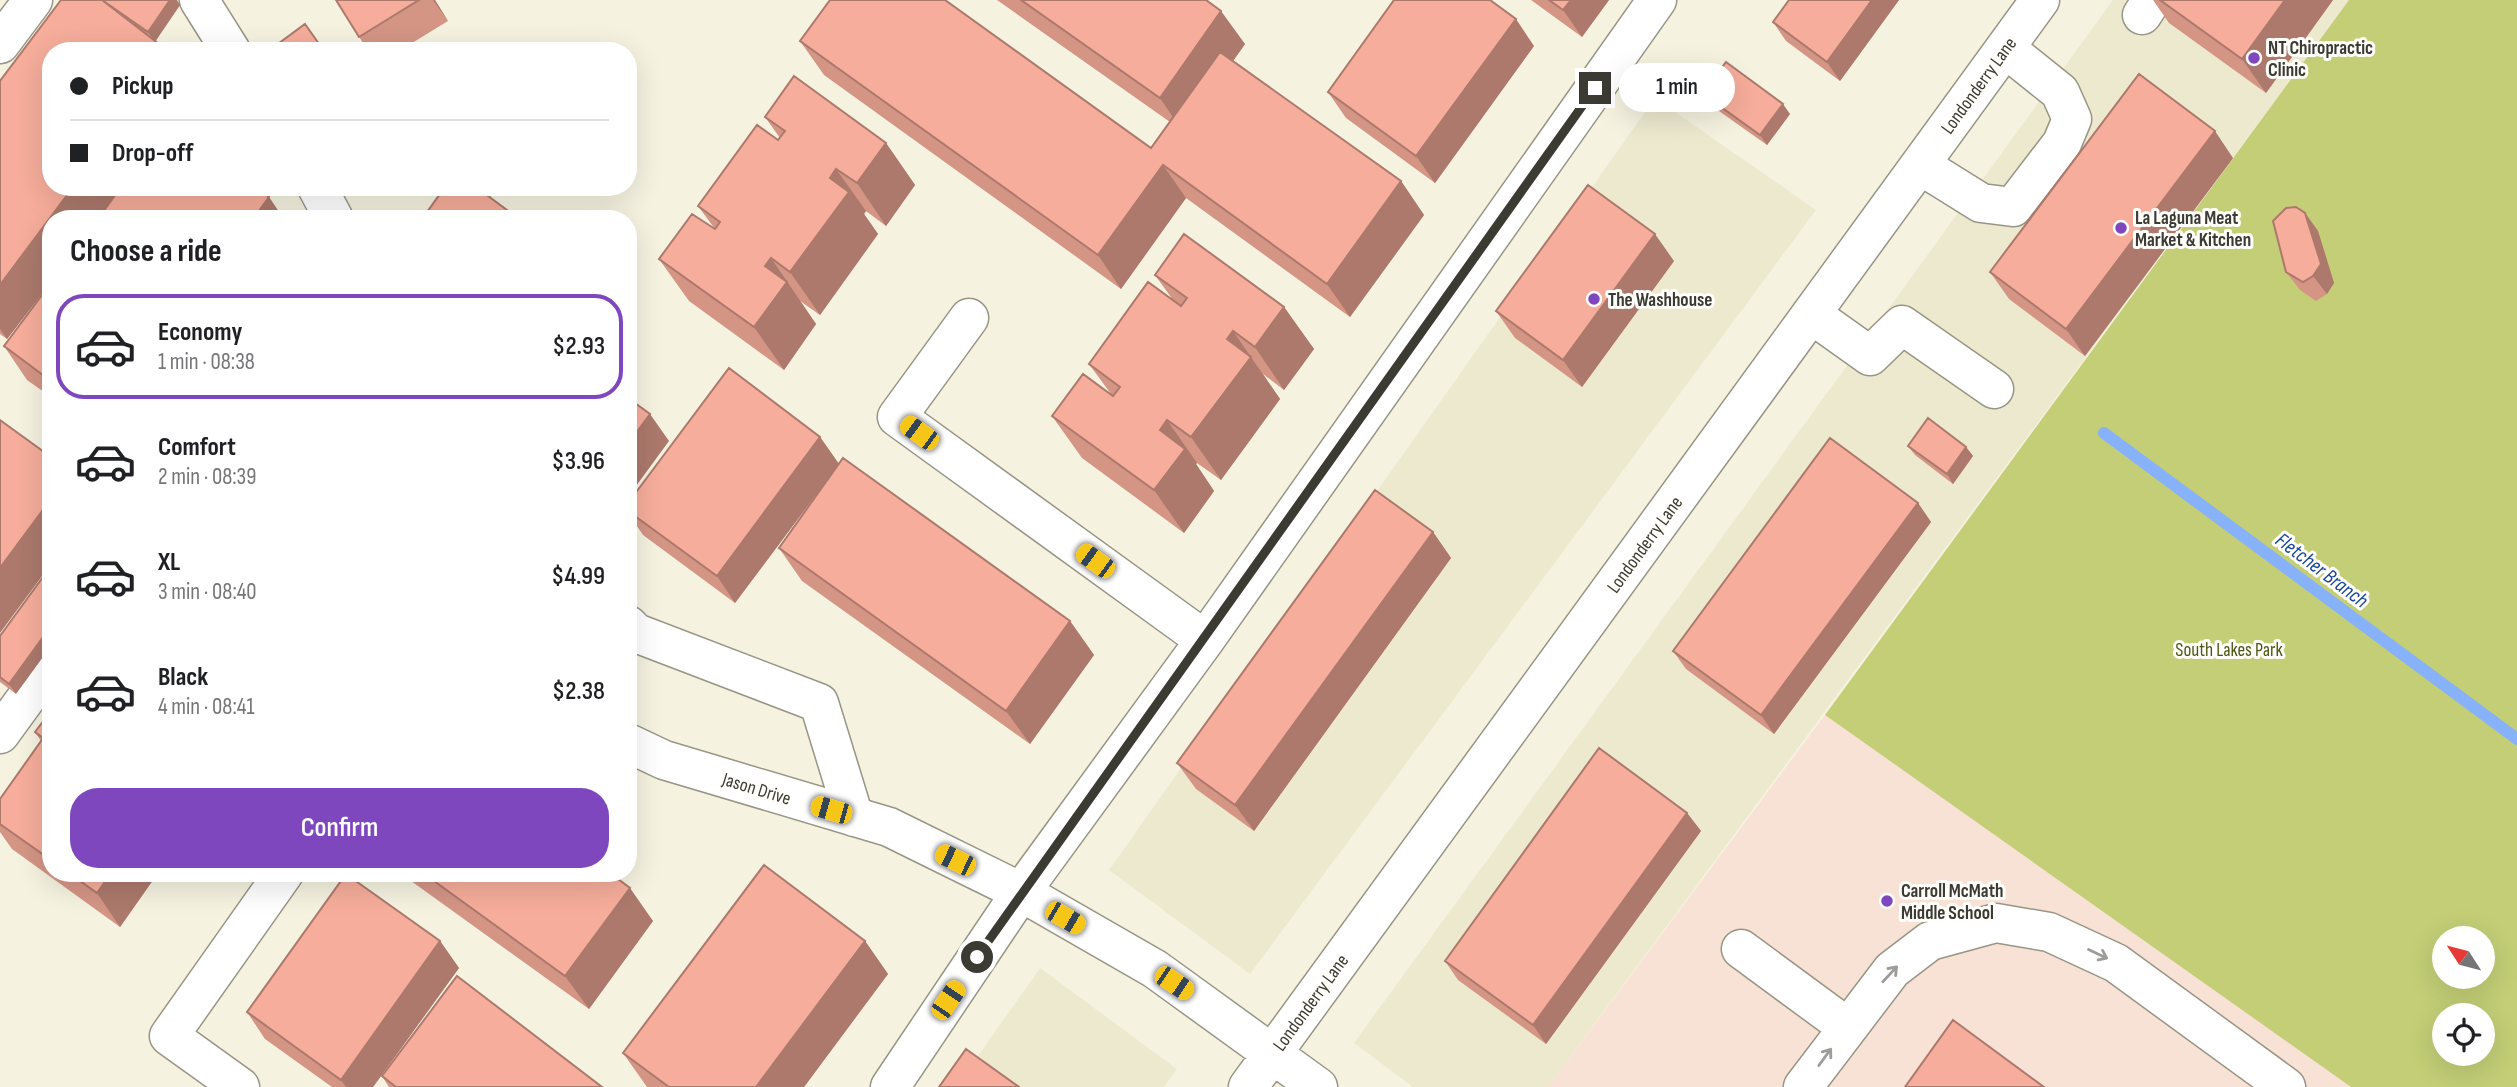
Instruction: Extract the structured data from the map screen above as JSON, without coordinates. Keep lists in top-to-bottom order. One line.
{"streets":{"street":["Londonderry Lane","Jason Drive"]},"crossings":[["Londonderry Lane","Jason Drive"]],"water":["Fletcher Branch"],"parks":["South Lakes Park"],"places":["NT Chiropractic Clinic","La Laguna Meat Market & Kitchen","The Washhouse","Carroll McMath Middle School"],"north":"top left","page":{"banner":["Pickup","Drop-off"],"bubble":"1 min","heading":"Choose a ride","list":[{"name":"Economy","note":"1 min · 08:38","value":"$2.93"},{"name":"Comfort","note":"2 min · 08:39","value":"$3.96"},{"name":"XL","note":"3 min · 08:40","value":"$4.99"},{"name":"Black","note":"4 min · 08:41","value":"$2.38"}],"buttons":"Confirm"}}
